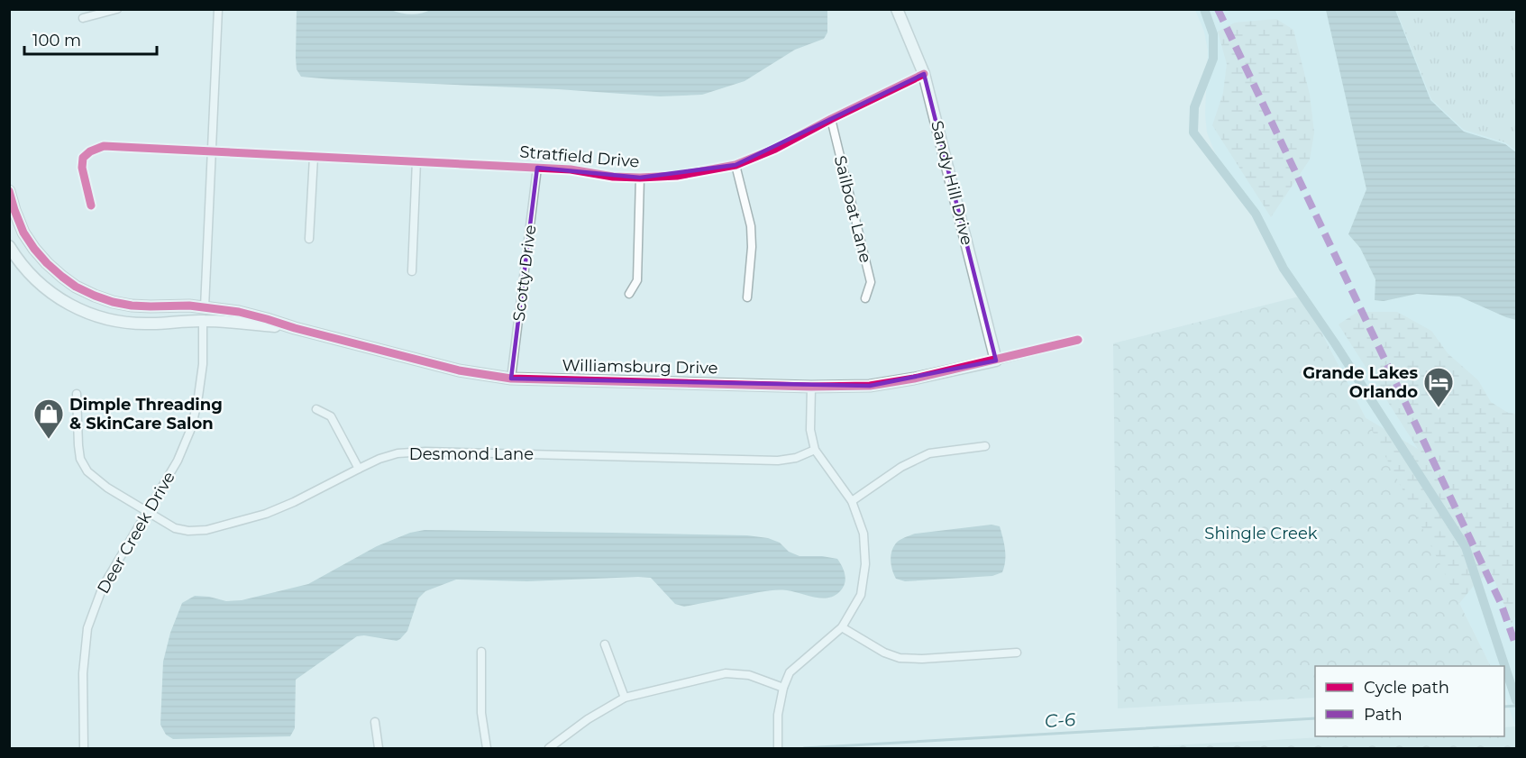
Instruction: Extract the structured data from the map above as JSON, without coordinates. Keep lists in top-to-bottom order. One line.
{"streets":{"street":["Stratfield Drive","Sandy Hill Drive","Sailboat Lane","Scotty Drive","Williamsburg Drive","Desmond Lane","Deer Creek Drive"]},"crossings":[["Stratfield Drive","Sandy Hill Drive"],["Stratfield Drive","Sailboat Lane"],["Stratfield Drive","Scotty Drive"],["Sandy Hill Drive","Williamsburg Drive"],["Scotty Drive","Williamsburg Drive"],["Williamsburg Drive","Deer Creek Drive"],["Desmond Lane","Deer Creek Drive"]],"water":["C-6"],"parks":["Shingle Creek"],"places":{"hotel":["Grande Lakes Orlando"],"shop":["Dimple Threading & SkinCare Salon"]},"legend":["Cycle path","Path"],"scale_bar":"100 m"}
